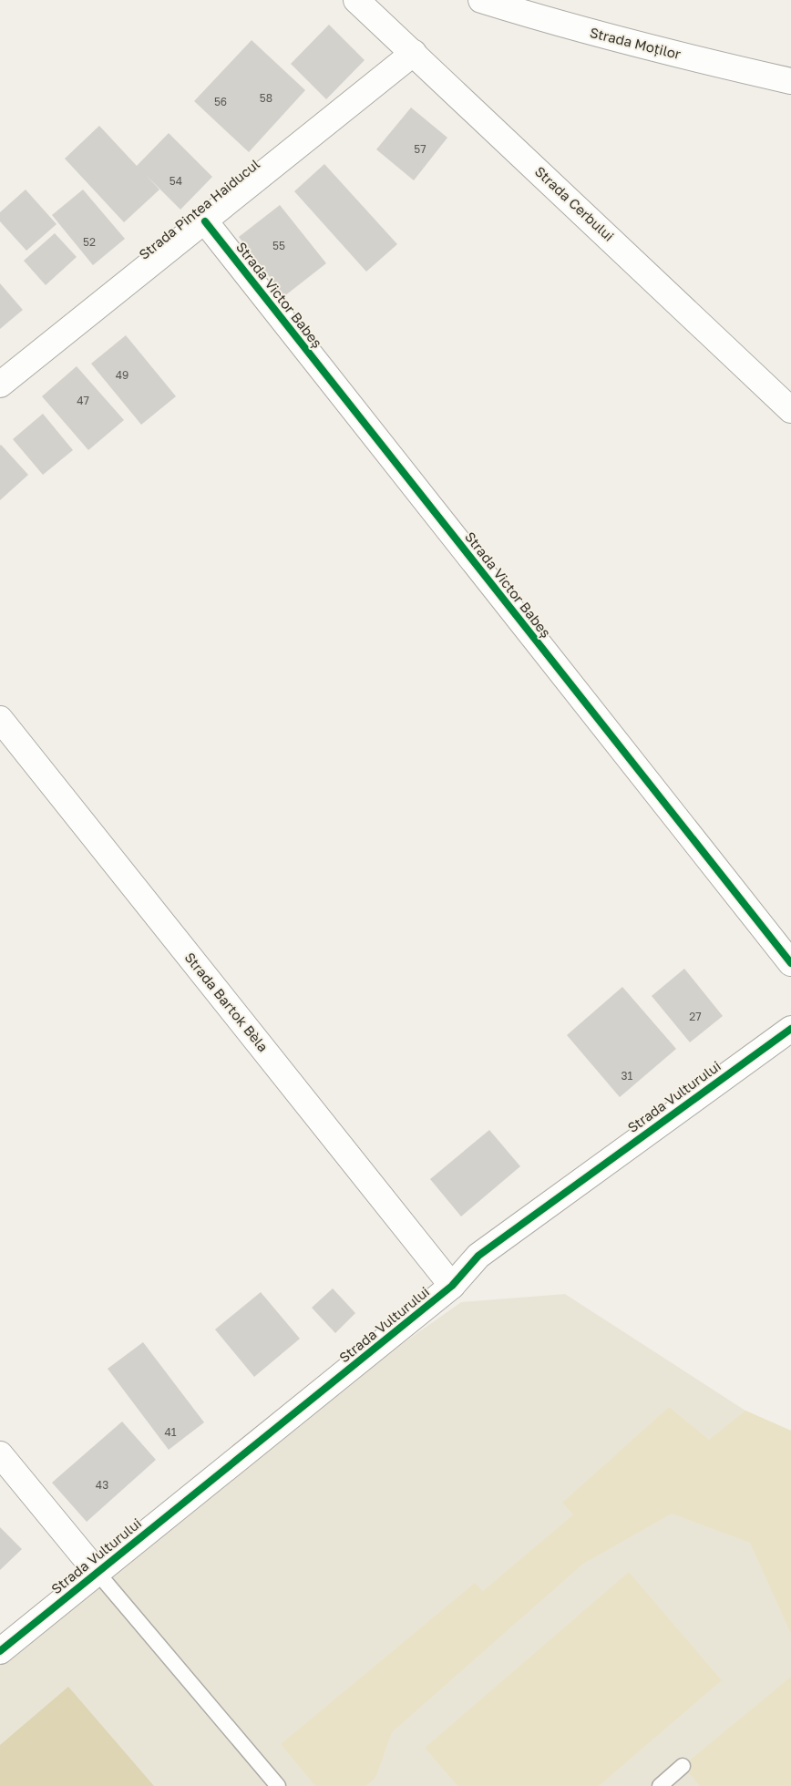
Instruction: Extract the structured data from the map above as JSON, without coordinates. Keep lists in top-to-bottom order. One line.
{"streets":{"street":["Strada Moților","Strada Cerbului","Strada Pintea Haiducul","Strada Victor Babeș","Strada Bartok Bèla","Strada Vulturului"]},"crossings":[["Strada Cerbului","Strada Pintea Haiducul"],["Strada Pintea Haiducul","Strada Victor Babeș"],["Strada Bartok Bèla","Strada Vulturului"]],"house_numbers":["58","56","57","54","52","55","49","47","27","31","41","43"]}
